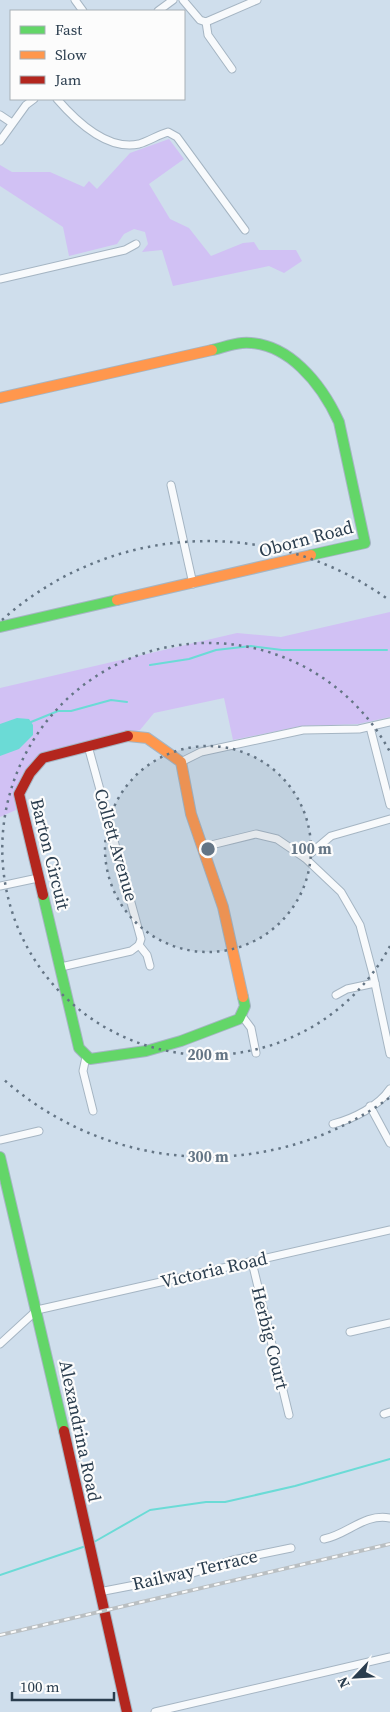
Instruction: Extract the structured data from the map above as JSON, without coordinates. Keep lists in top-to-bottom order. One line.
{"streets":{"street":["Oborn Road","Collett Avenue","Barton Circuit","Victoria Road","Herbig Court","Alexandrina Road","Railway Terrace"]},"crossings":[["Collett Avenue","Barton Circuit"],["Victoria Road","Herbig Court"],["Victoria Road","Alexandrina Road"],["Alexandrina Road","Railway Terrace"]],"legend":["Fast","Slow","Jam"],"scale_bar":"100 m","north":"bottom left","rings":["100 m","200 m","300 m"]}
